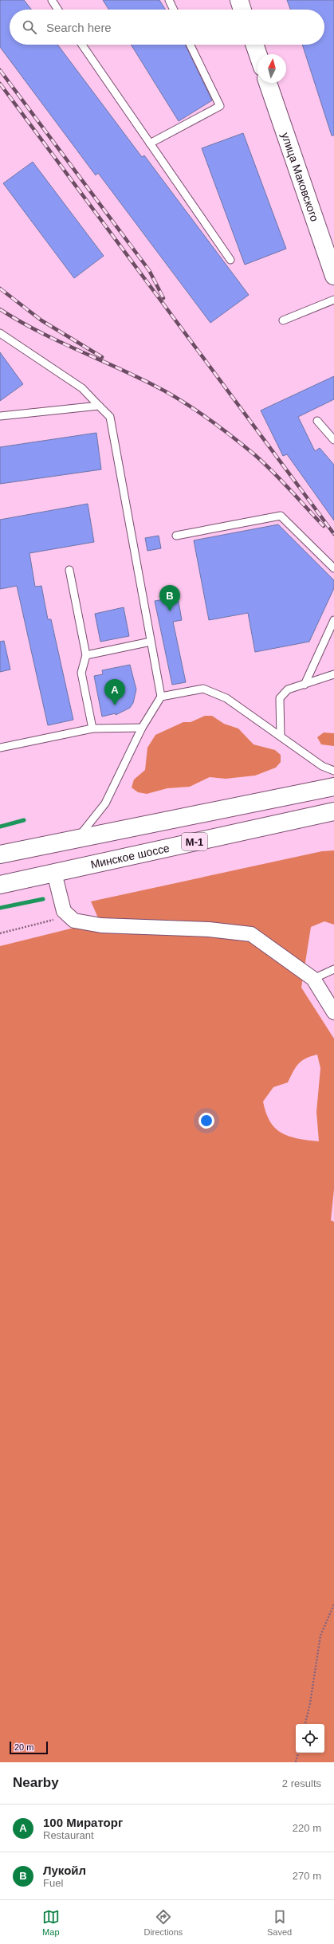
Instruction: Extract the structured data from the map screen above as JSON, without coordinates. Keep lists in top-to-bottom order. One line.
{"streets":{"main road":["улица Маковского","М-1","Минское шоссе"]},"scale_bar":"20 m","north":"top","page":{"search":"Search here","pins":["B","A"],"scale":"20 m","heading":["Nearby","2 results"],"list":[{"mark":"A","name":"100 Мираторг","note":"Restaurant","value":"220 m"},{"mark":"B","name":"Лукойл","note":"Fuel","value":"270 m"}],"nav":["Map","Directions","Saved"]}}
